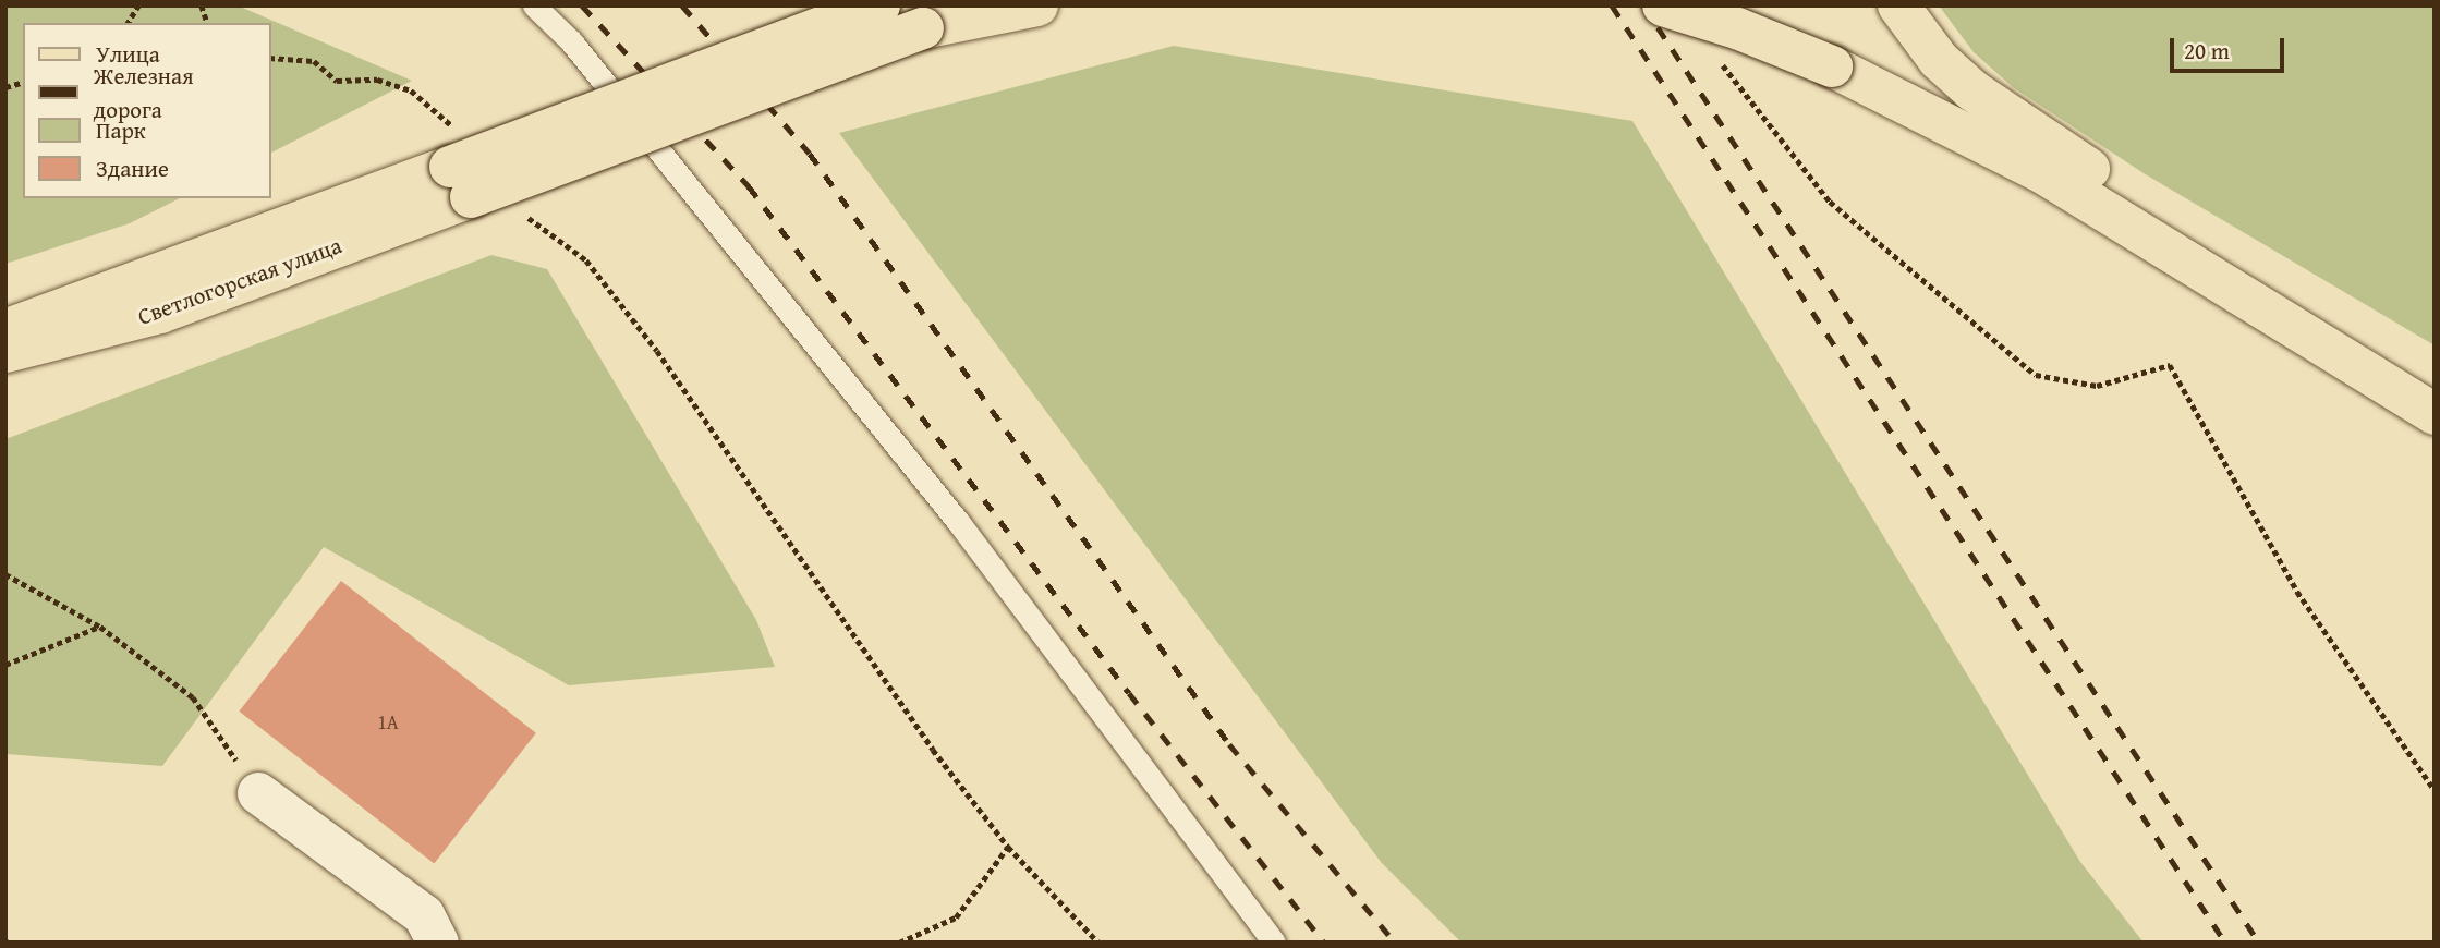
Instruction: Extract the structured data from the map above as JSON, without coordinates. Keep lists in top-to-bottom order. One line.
{"streets":{"main road":["Светлогорская улица"]},"house_numbers":["1А"],"legend":["Улица","Железная дорога","Парк","Здание"],"scale_bar":"20 m"}
